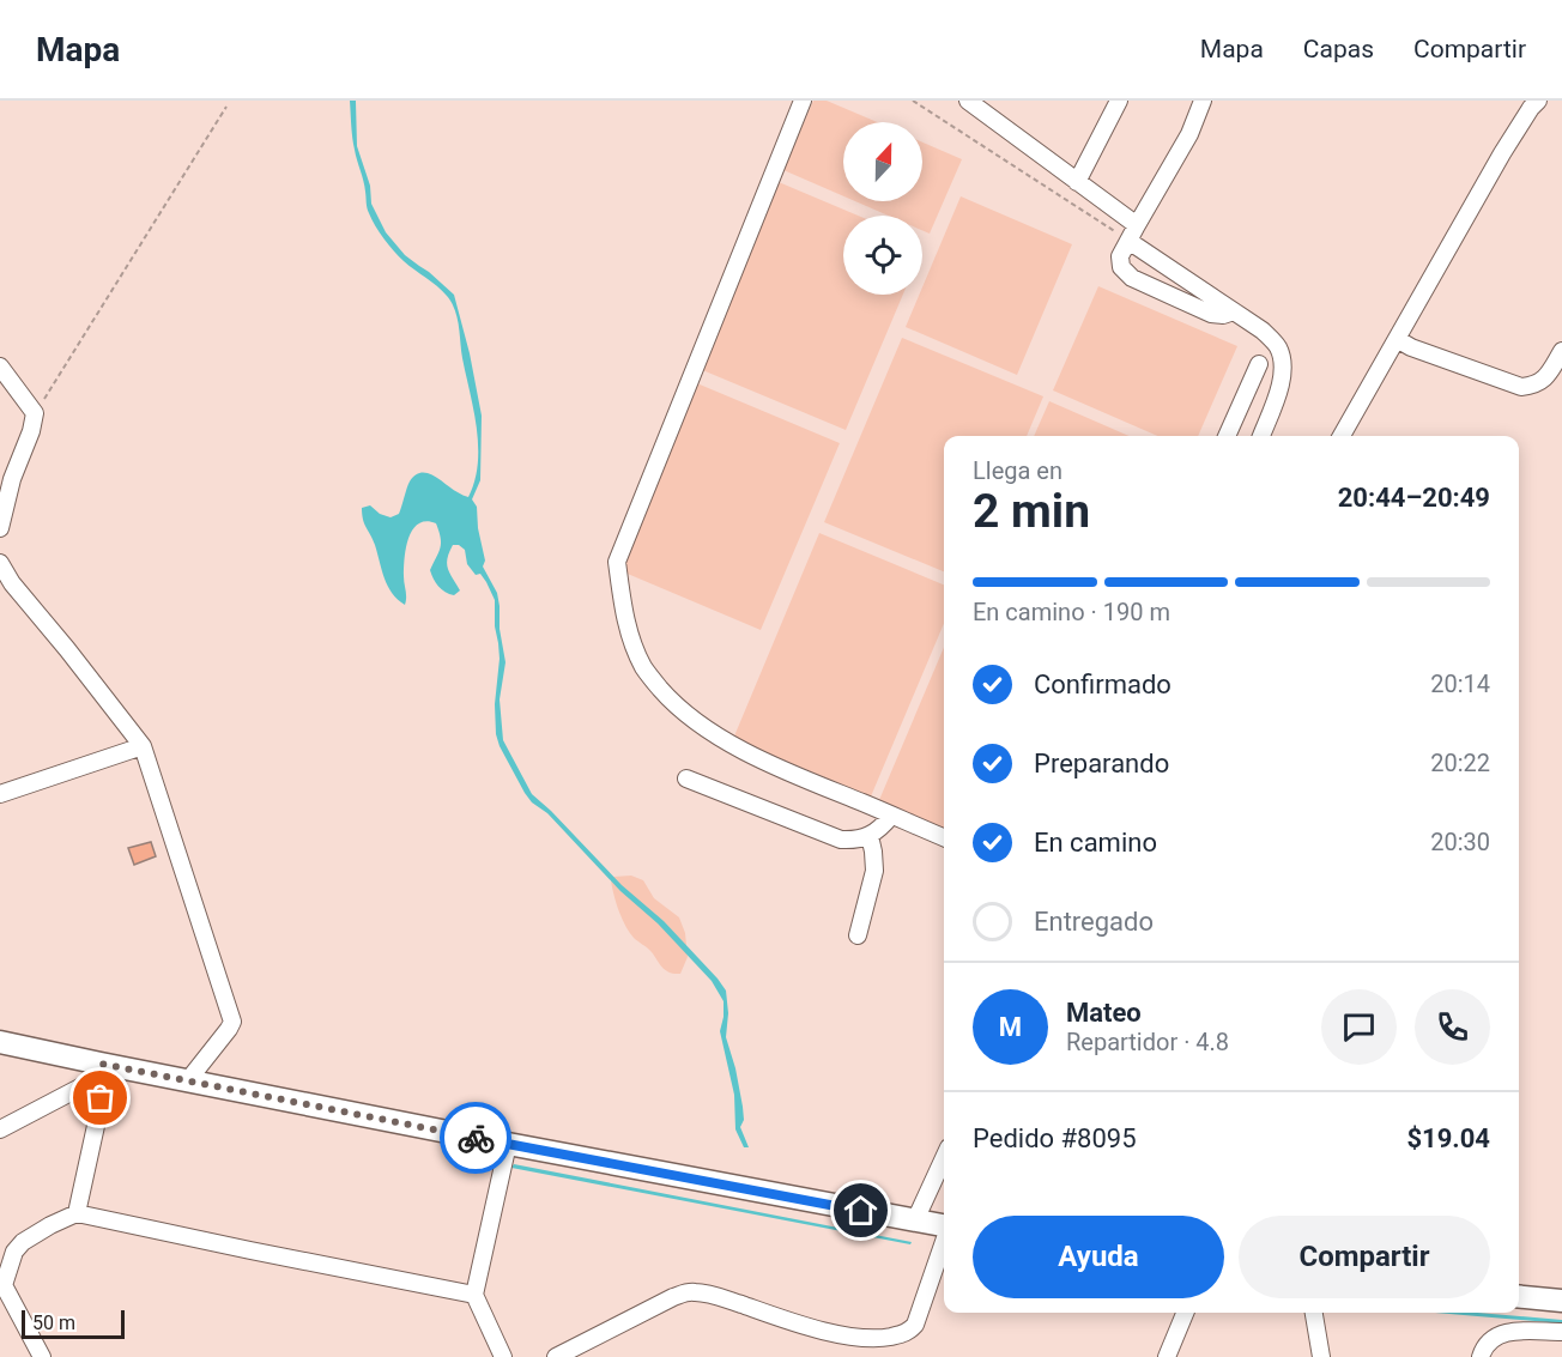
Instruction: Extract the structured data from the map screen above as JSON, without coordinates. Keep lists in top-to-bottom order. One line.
{"scale_bar":"50 m","north":"top","page":{"header":"Mapa","nav":["Mapa","Capas","Compartir"],"heading":["2 min","Llega en","20:44–20:49"],"panel":["Mateo","Repartidor · 4.8","Pedido #8095","$19.04"],"bar":"En camino · 190 m","list":[["Confirmado","20:14"],["Preparando","20:22"],["En camino","20:30"],"Entregado"],"round":"M","buttons":["Ayuda","Compartir"],"scale":"50 m"}}
